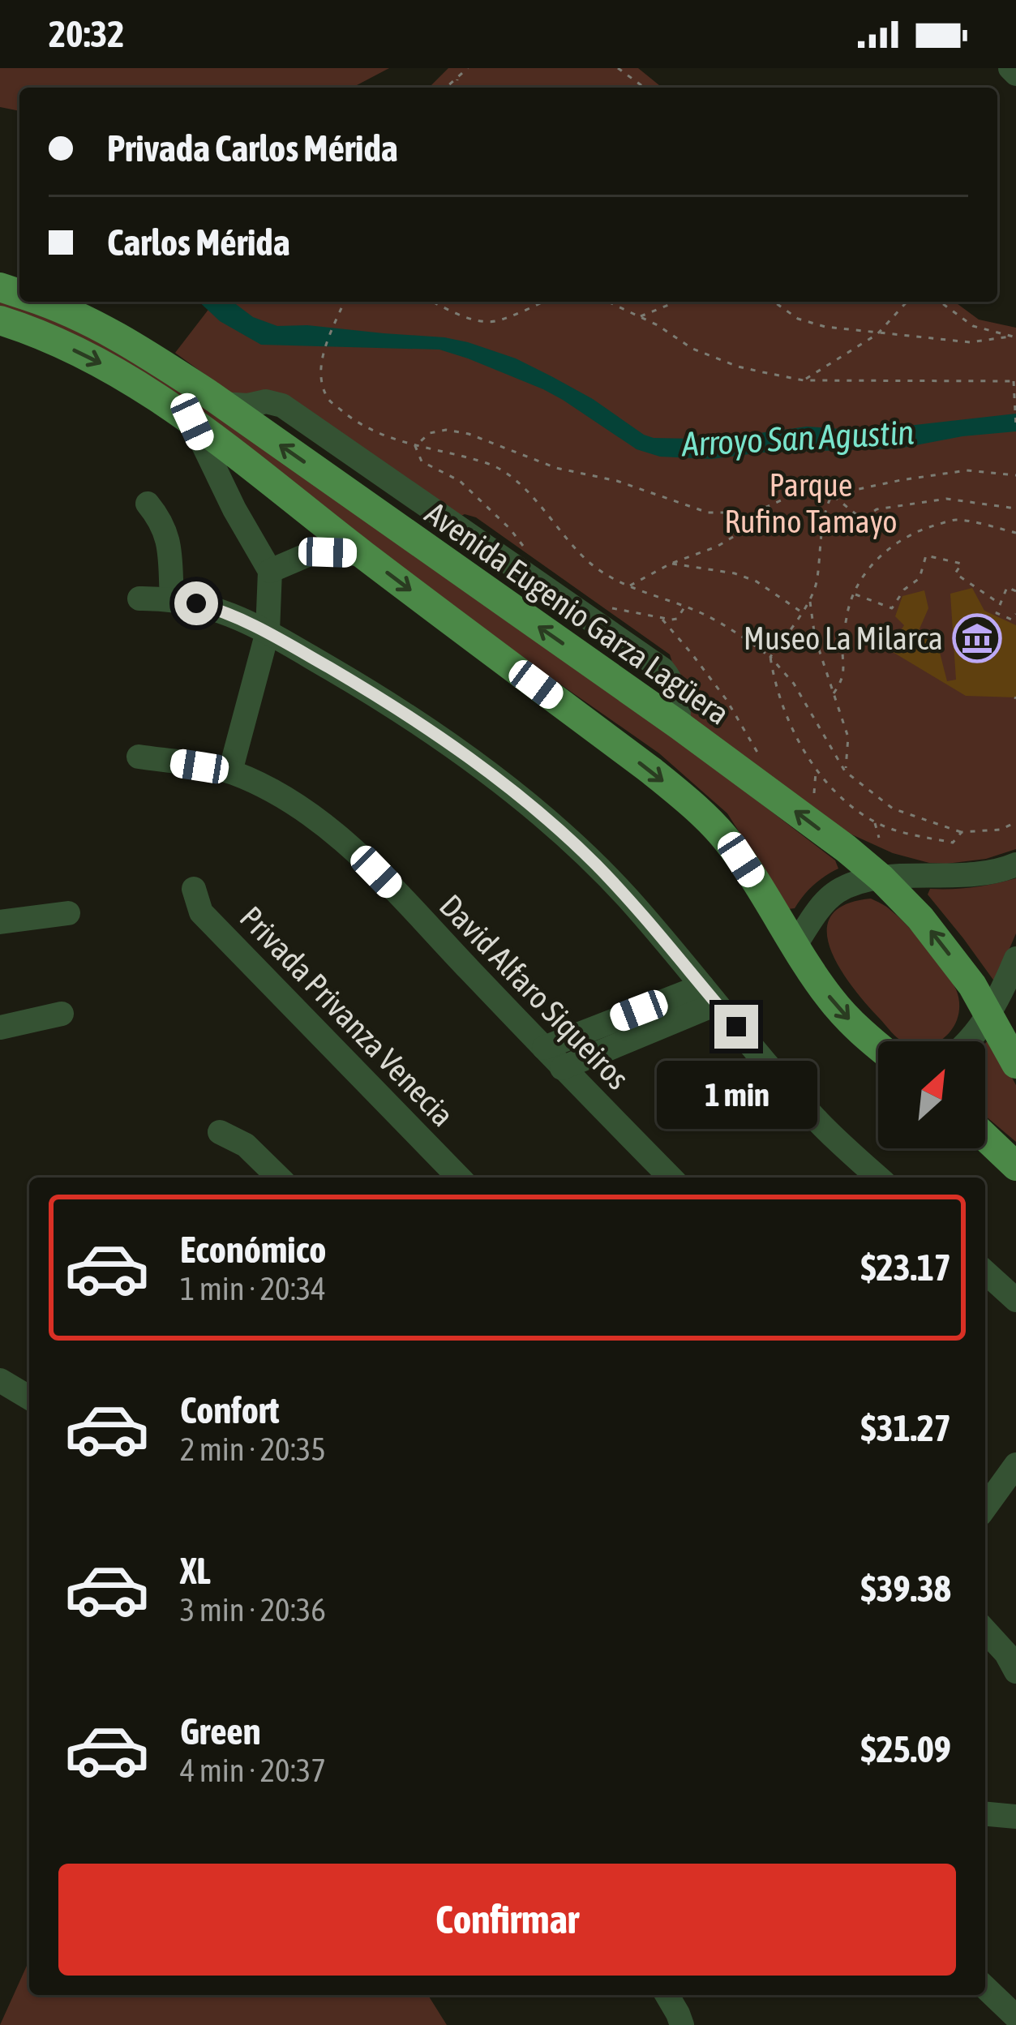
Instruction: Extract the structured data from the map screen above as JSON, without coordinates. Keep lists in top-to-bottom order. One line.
{"streets":{"main road":["Avenida Eugenio Garza Lagüera"],"street":["David Alfaro Siqueiros","Privada Privanza Venecia"]},"water":["Arroyo San Agustin"],"parks":["Parque Rufino Tamayo"],"places":{"museum":["Museo La Milarca"]},"north":"top right","page":{"status":"20:32","banner":["Privada Carlos Mérida","Carlos Mérida"],"bubble":"1 min","list":[{"name":"Económico","note":"1 min · 20:34","value":"$23.17"},{"name":"Confort","note":"2 min · 20:35","value":"$31.27"},{"name":"XL","note":"3 min · 20:36","value":"$39.38"},{"name":"Green","note":"4 min · 20:37","value":"$25.09"}],"buttons":"Confirmar"}}
